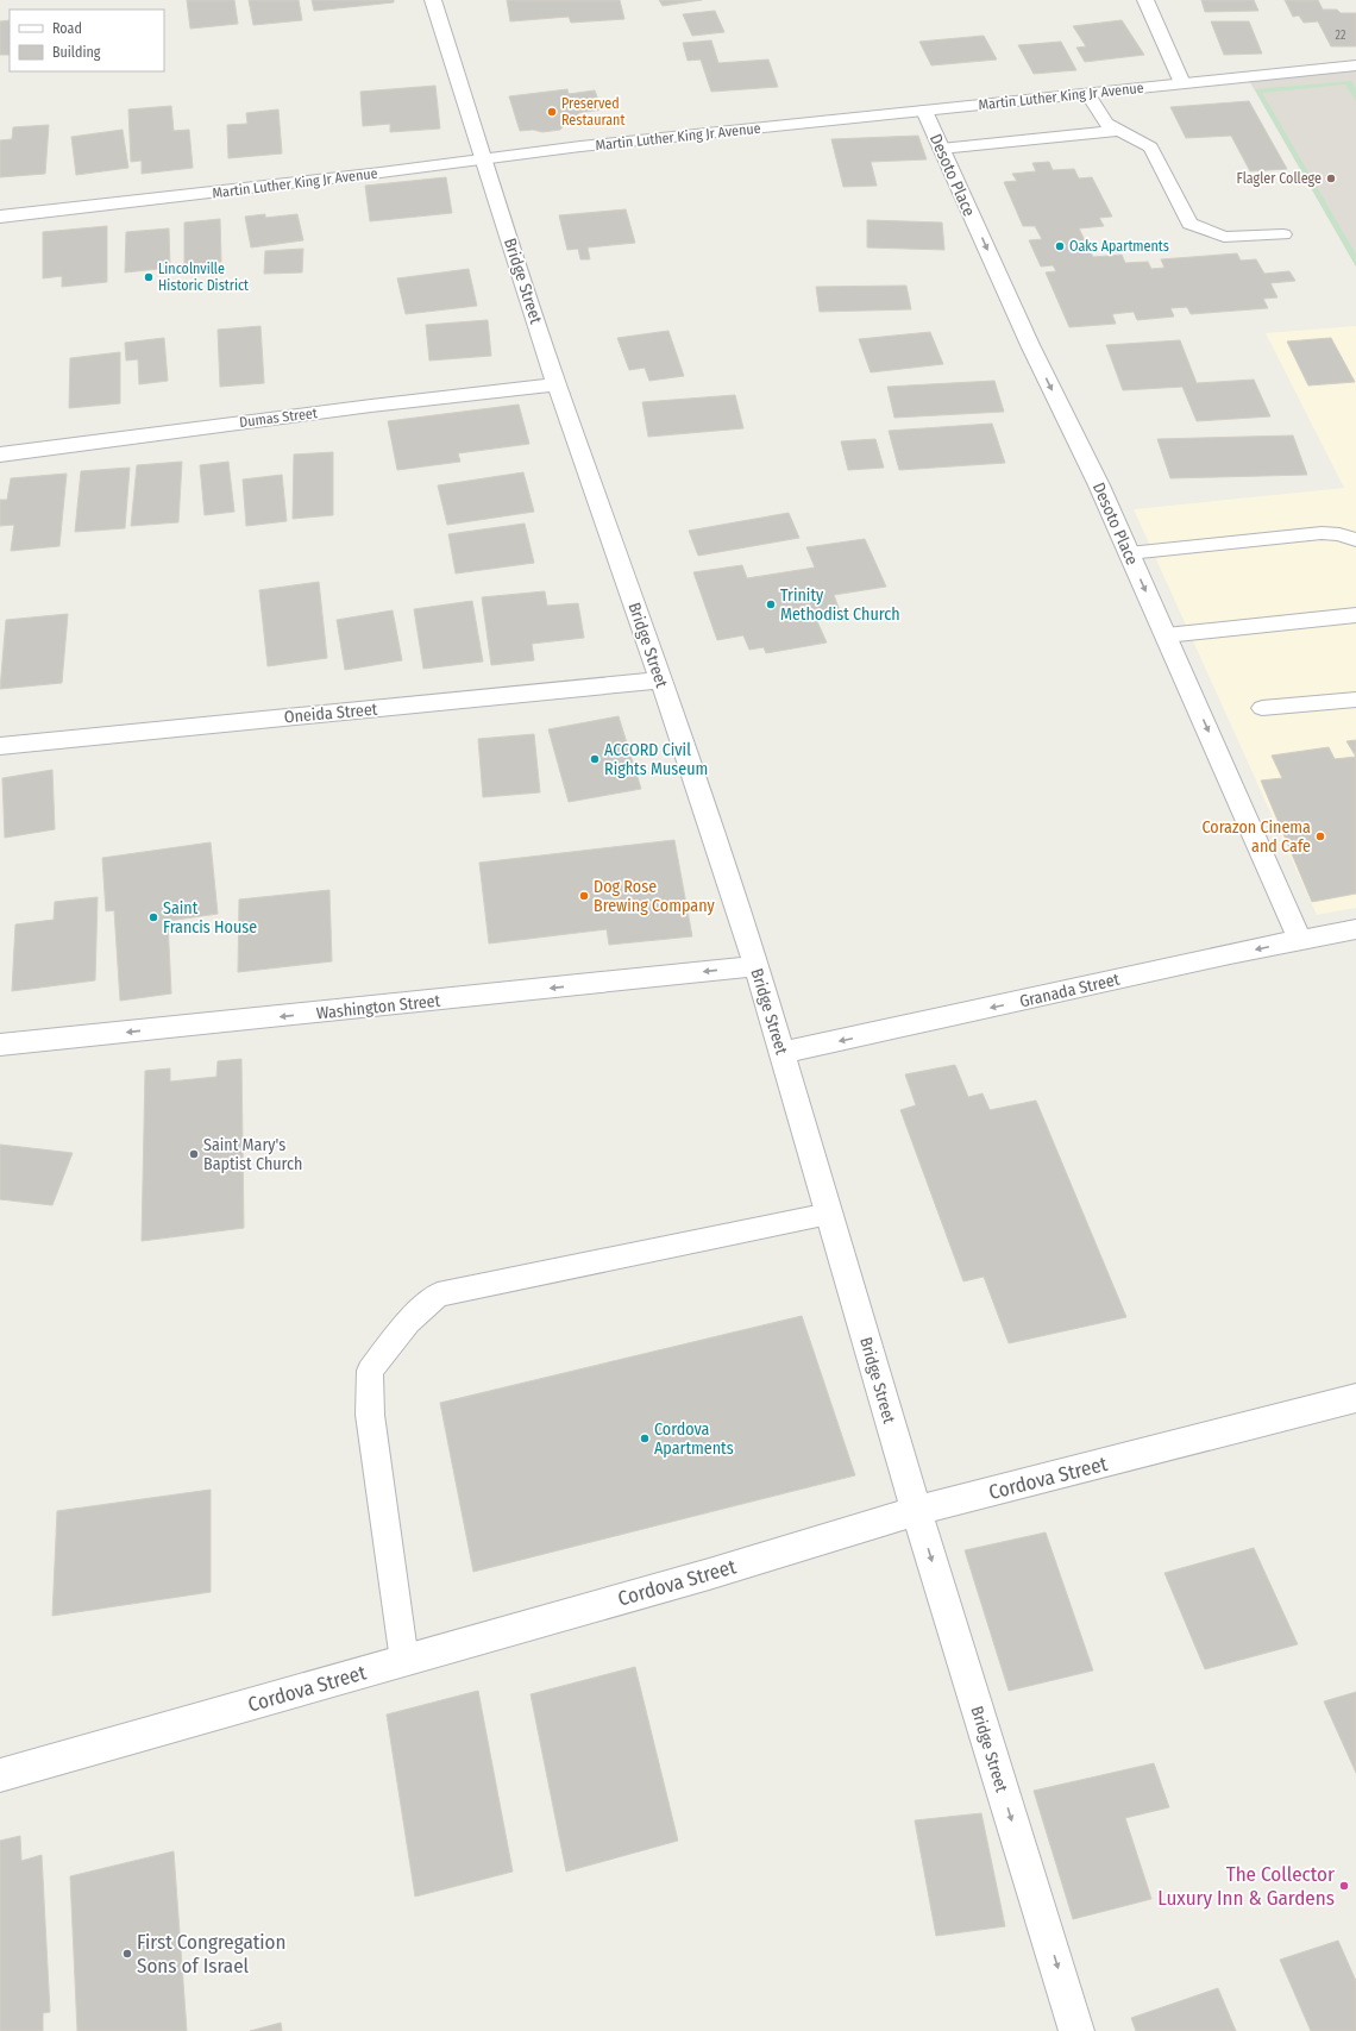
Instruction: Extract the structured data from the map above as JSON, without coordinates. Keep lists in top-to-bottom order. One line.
{"streets":{"street":["Martin Luther King Jr Avenue","Desoto Place","Bridge Street","Dumas Street","Oneida Street","Granada Street","Washington Street","Cordova Street"]},"crossings":[["Martin Luther King Jr Avenue","Desoto Place"],["Martin Luther King Jr Avenue","Bridge Street"],["Desoto Place","Granada Street"],["Bridge Street","Dumas Street"],["Bridge Street","Oneida Street"],["Bridge Street","Granada Street"],["Bridge Street","Washington Street"],["Bridge Street","Cordova Street"]],"one_way":["Desoto Place","Granada Street","Washington Street"],"places":["Preserved Restaurant","Flagler College","Oaks Apartments","Lincolnville Historic District","Trinity Methodist Church","ACCORD Civil Rights Museum","Corazon Cinema and Cafe","Dog Rose Brewing Company","Saint Francis House","Saint Mary's Baptist Church","Cordova Apartments","The Collector Luxury Inn & Gardens","First Congregation Sons of Israel"],"house_numbers":["22"],"legend":["Road","Building"]}
